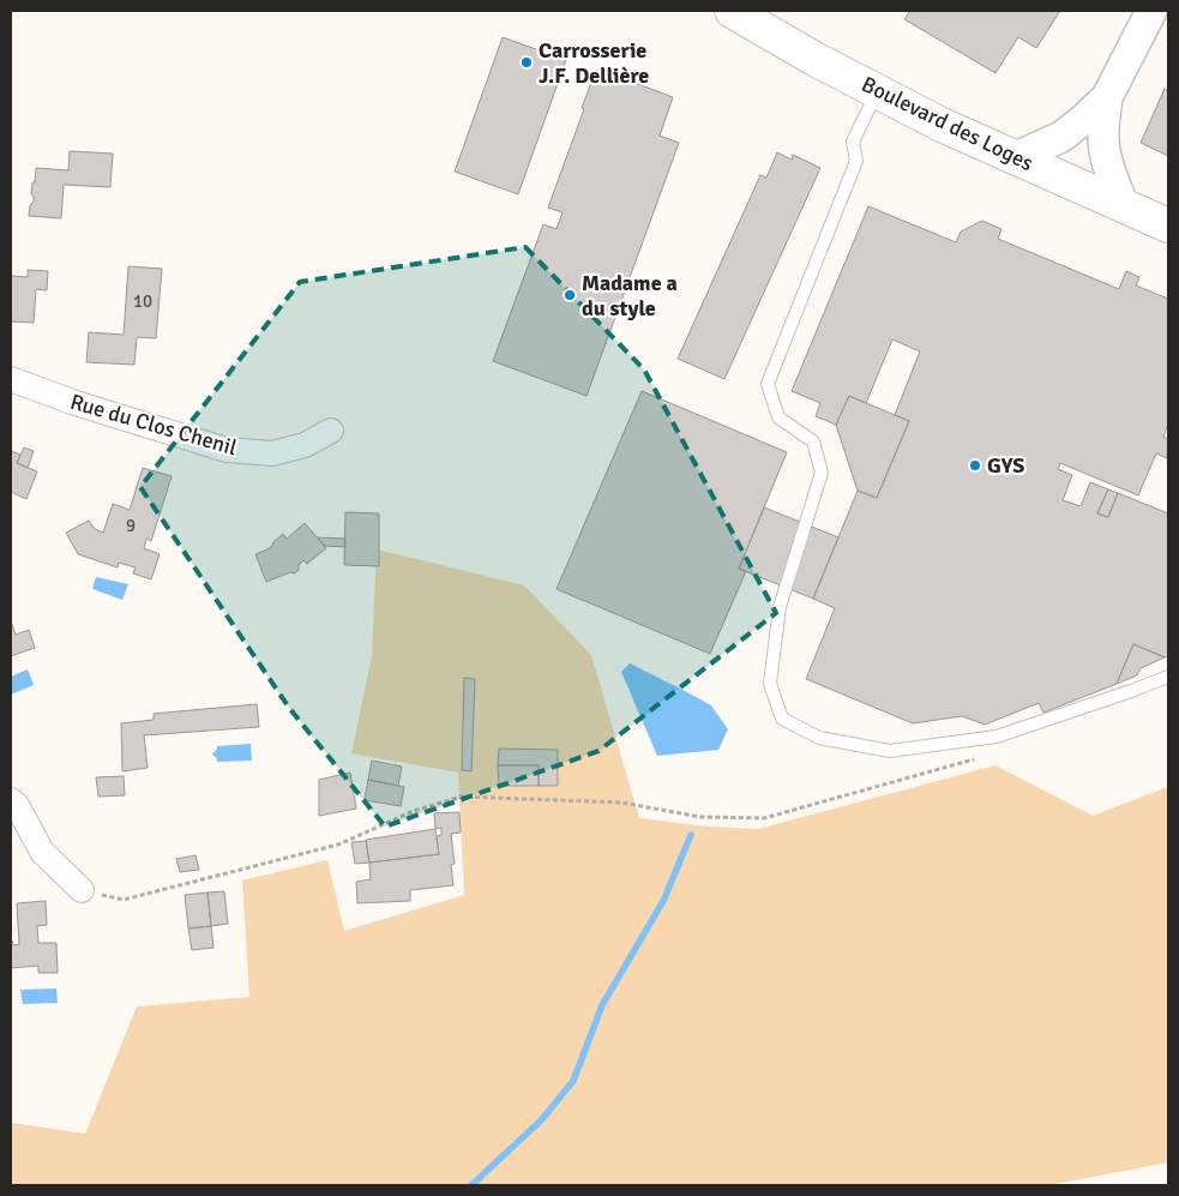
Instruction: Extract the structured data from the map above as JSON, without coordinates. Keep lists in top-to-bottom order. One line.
{"streets":{"main road":["Boulevard des Loges"],"street":["Rue du Clos Chenil"]},"places":["Carrosserie J.F. Dellière","Madame a du style","GYS"],"house_numbers":["10","9"]}
